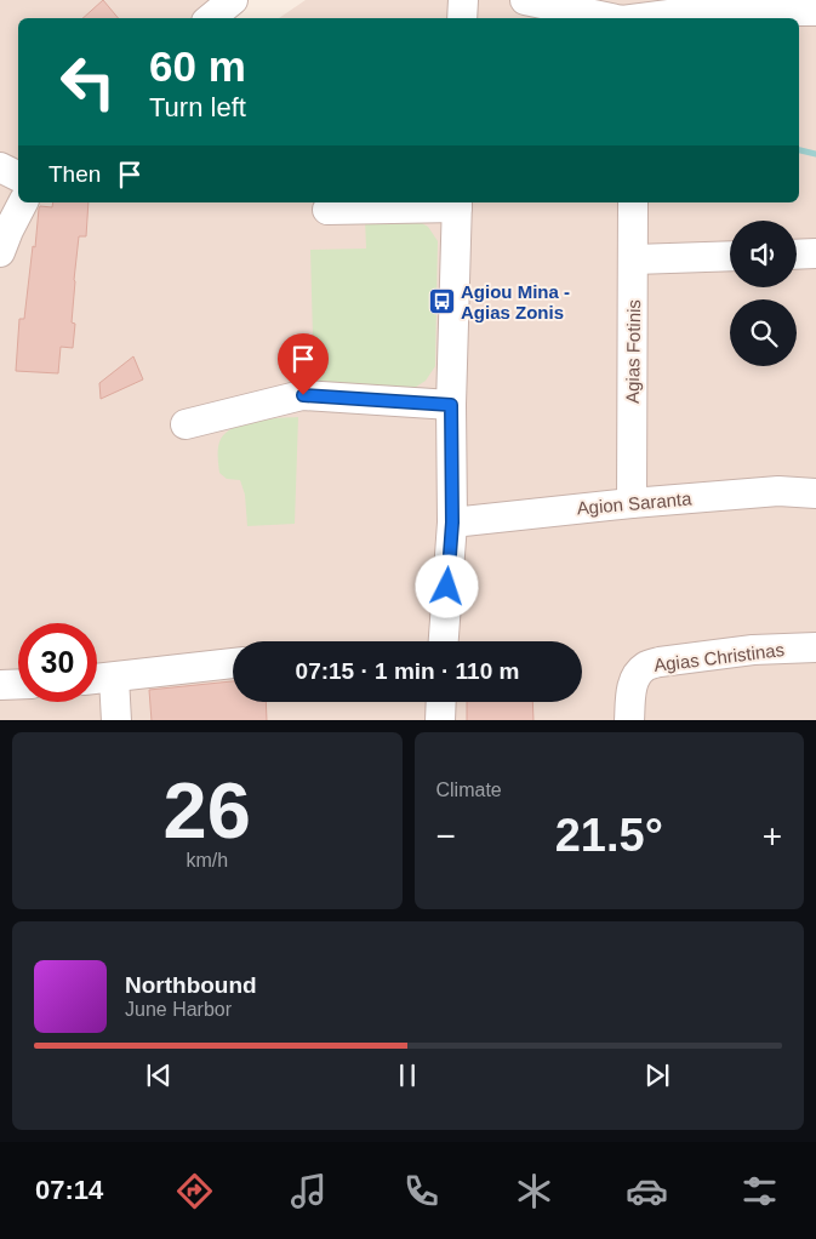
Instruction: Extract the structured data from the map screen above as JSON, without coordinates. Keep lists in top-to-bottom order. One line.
{"streets":{"street":["Agias Fotinis","Agion Saranta","Agias Christinas"]},"crossings":[["Agias Fotinis","Agion Saranta"]],"places":{"bus stop":["Agiou Mina - Agias Zonis"]},"page":{"turn":["60 m","Turn left"],"then":"Then","limit":"30","trip":"07:15 · 1 min · 110 m","tile":[["26","km/h"],"Climate"],"heat":["−","21.5°","+"],"song":["Northbound","June Harbor"],"tabs":"07:14"}}
